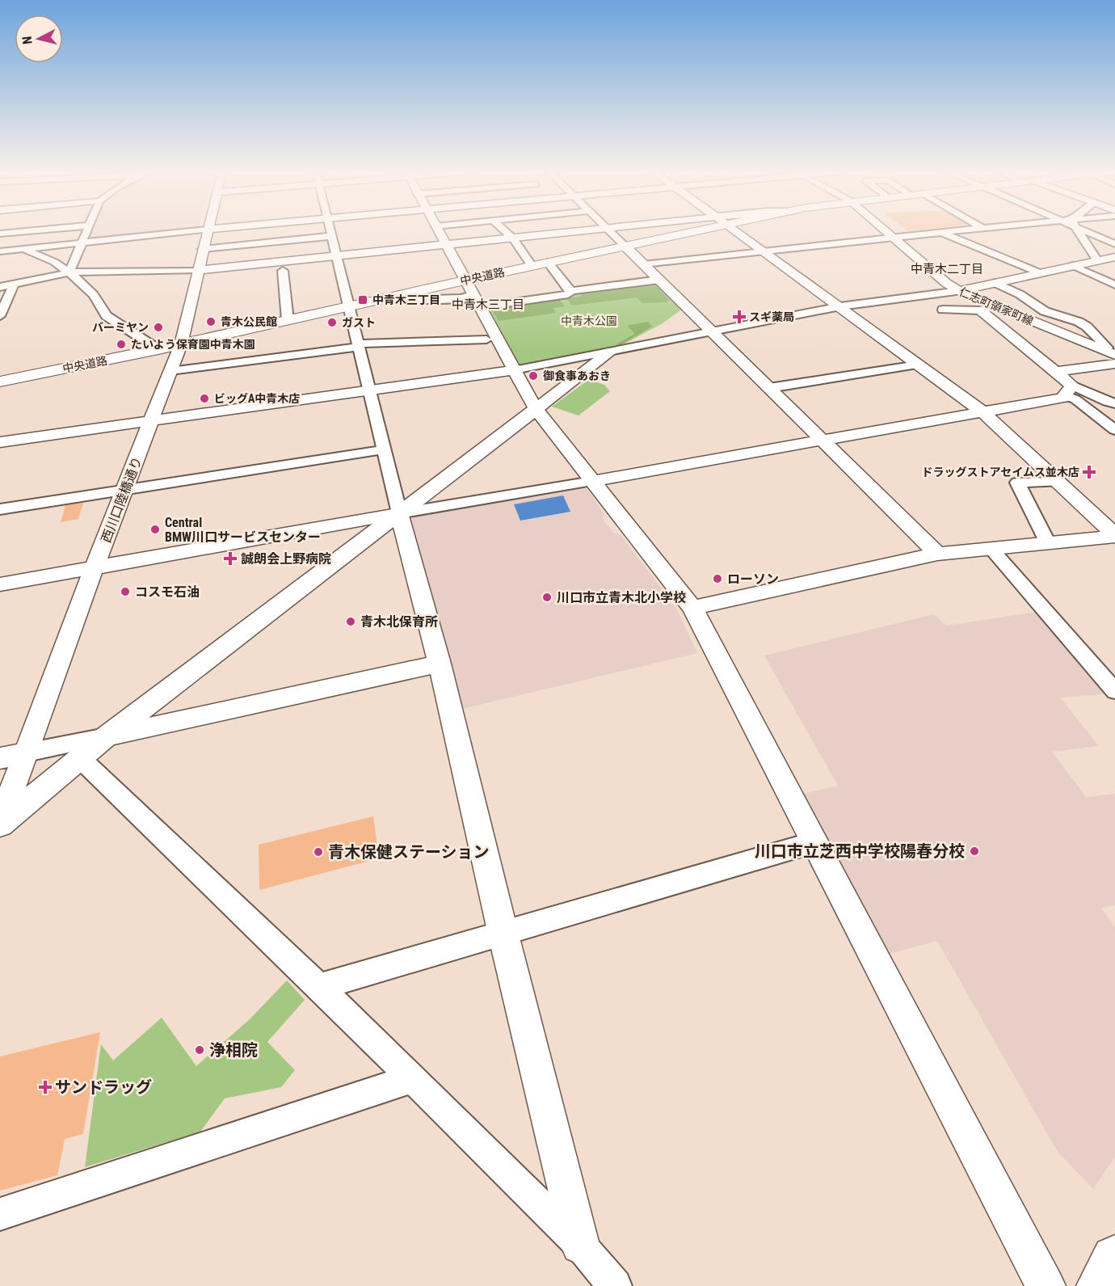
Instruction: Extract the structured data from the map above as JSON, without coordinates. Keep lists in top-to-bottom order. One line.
{"streets":{"main road":["中央道路"],"street":["仁志町領家町線","西川口陸橋通り"]},"crossings":[["中央道路","西川口陸橋通り"]],"districts":["中青木二丁目","中青木三丁目"],"parks":["中青木公園"],"places":{"transit":["中青木三丁目"],"health":["スギ薬局","ドラッグストアセイムス並木店","誠朗会上野病院","サンドラッグ"],"other":["青木公民館","ガスト","バーミヤン","たいよう保育園中青木園","御食事あおき","ビッグA中青木店","Central BMW川口サービスセンター","ローソン","コスモ石油","川口市立青木北小学校","青木北保育所","川口市立芝西中学校陽春分校","青木保健ステーション","浄相院"]},"north":"left"}
